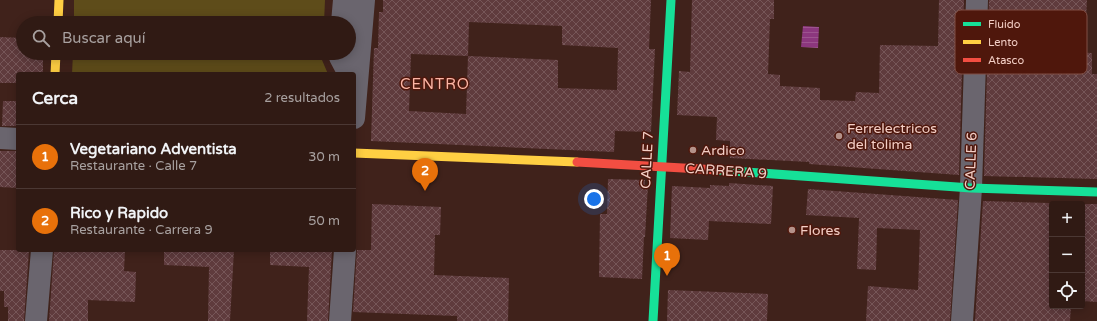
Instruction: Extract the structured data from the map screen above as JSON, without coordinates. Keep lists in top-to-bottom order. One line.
{"streets":{"main road":["CALLE 7","CARRERA 9"],"street":["CALLE 6"]},"crossings":[["CALLE 7","CARRERA 9"],["CALLE 6","CARRERA 9"]],"districts":["CENTRO"],"places":["Ferrelectricos del tolima","Ardico","Flores"],"legend":["Fluido","Lento","Atasco"],"page":{"search":"Buscar aquí","heading":["Cerca","2 resultados"],"list":[{"mark":"1","name":"Vegetariano Adventista","note":"Restaurante · Calle 7","value":"30 m"},{"mark":"2","name":"Rico y Rapido","note":"Restaurante · Carrera 9","value":"50 m"}],"pins":["2","1"],"map_buttons":["+","−"]}}
